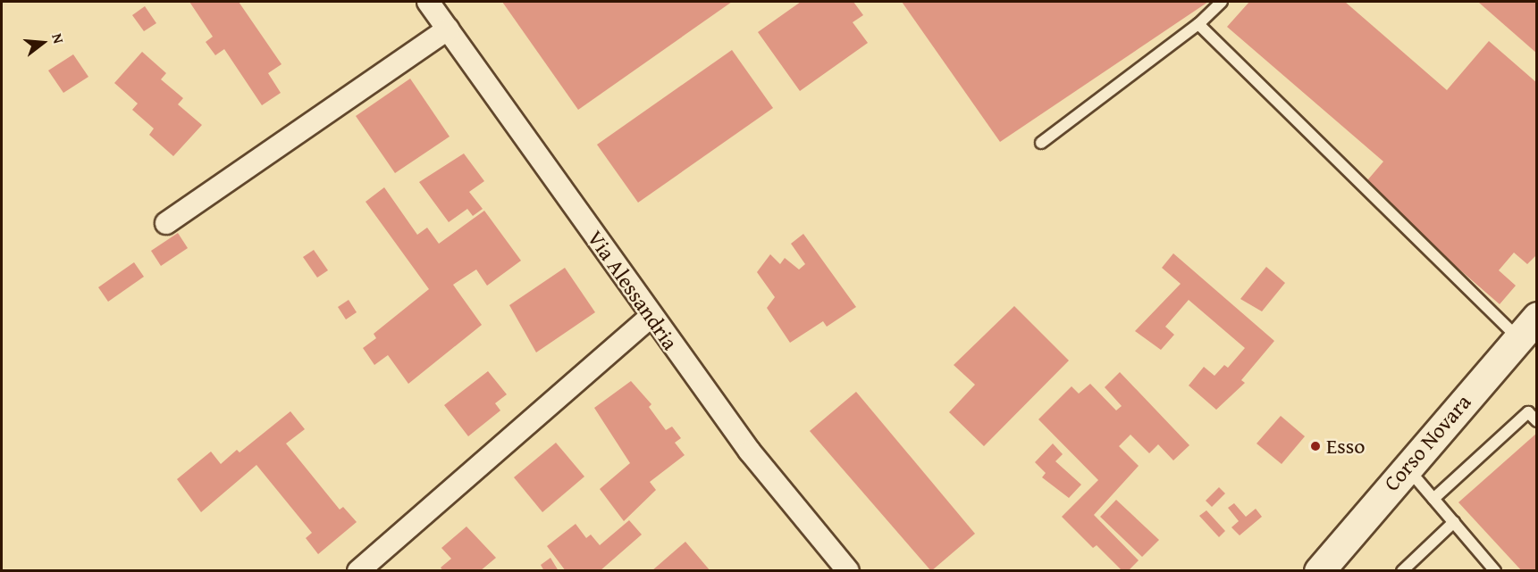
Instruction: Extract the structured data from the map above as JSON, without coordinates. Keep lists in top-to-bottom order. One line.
{"streets":{"main road":["Corso Novara"],"street":["Via Alessandria"]},"places":["Esso"],"north":"right"}
